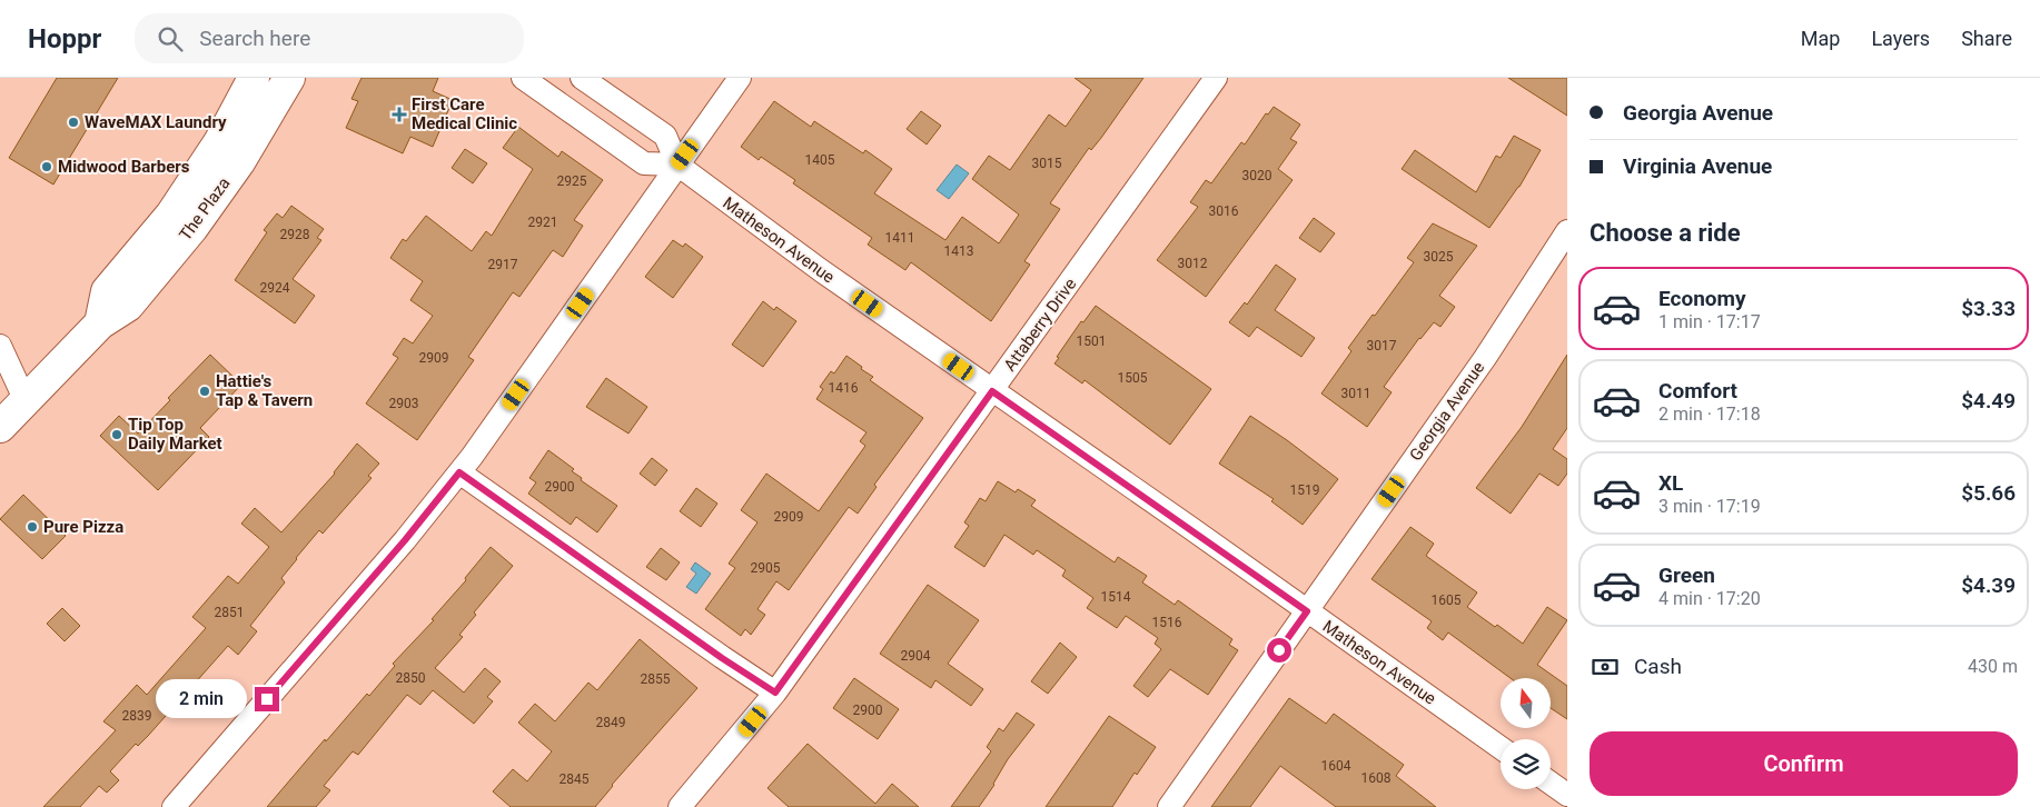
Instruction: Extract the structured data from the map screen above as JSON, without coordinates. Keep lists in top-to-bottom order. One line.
{"streets":{"main road":["The Plaza"],"street":["Matheson Avenue","Attaberry Drive","Georgia Avenue"]},"crossings":[["Matheson Avenue","Attaberry Drive"],["Matheson Avenue","Georgia Avenue"]],"places":{"health":["First Care Medical Clinic"],"other":["WaveMAX Laundry","Midwood Barbers","Hattie's Tap & Tavern","Tip Top Daily Market","Pure Pizza"]},"house_numbers":["1405","3015","3020","2925","3016","2921","2928","1411","1413","3025","3012","2917","2924","1501","3017","2909","1505","1416","3011","2903","2900","1519","2909","2905","1514","1605","2851","1516","2904","2850","2855","2900","2839","2849","1604","1608","2845"],"north":"top","page":{"header":"Hoppr","search":"Search here","nav":["Map","Layers","Share"],"banner":["Georgia Avenue","Virginia Avenue"],"heading":"Choose a ride","list":[{"name":"Economy","note":"1 min · 17:17","value":"$3.33"},{"name":"Comfort","note":"2 min · 17:18","value":"$4.49"},{"name":"XL","note":"3 min · 17:19","value":"$5.66"},{"name":"Green","note":"4 min · 17:20","value":"$4.39"}],"pay":["Cash","430 m"],"bubble":"2 min","buttons":"Confirm"}}
